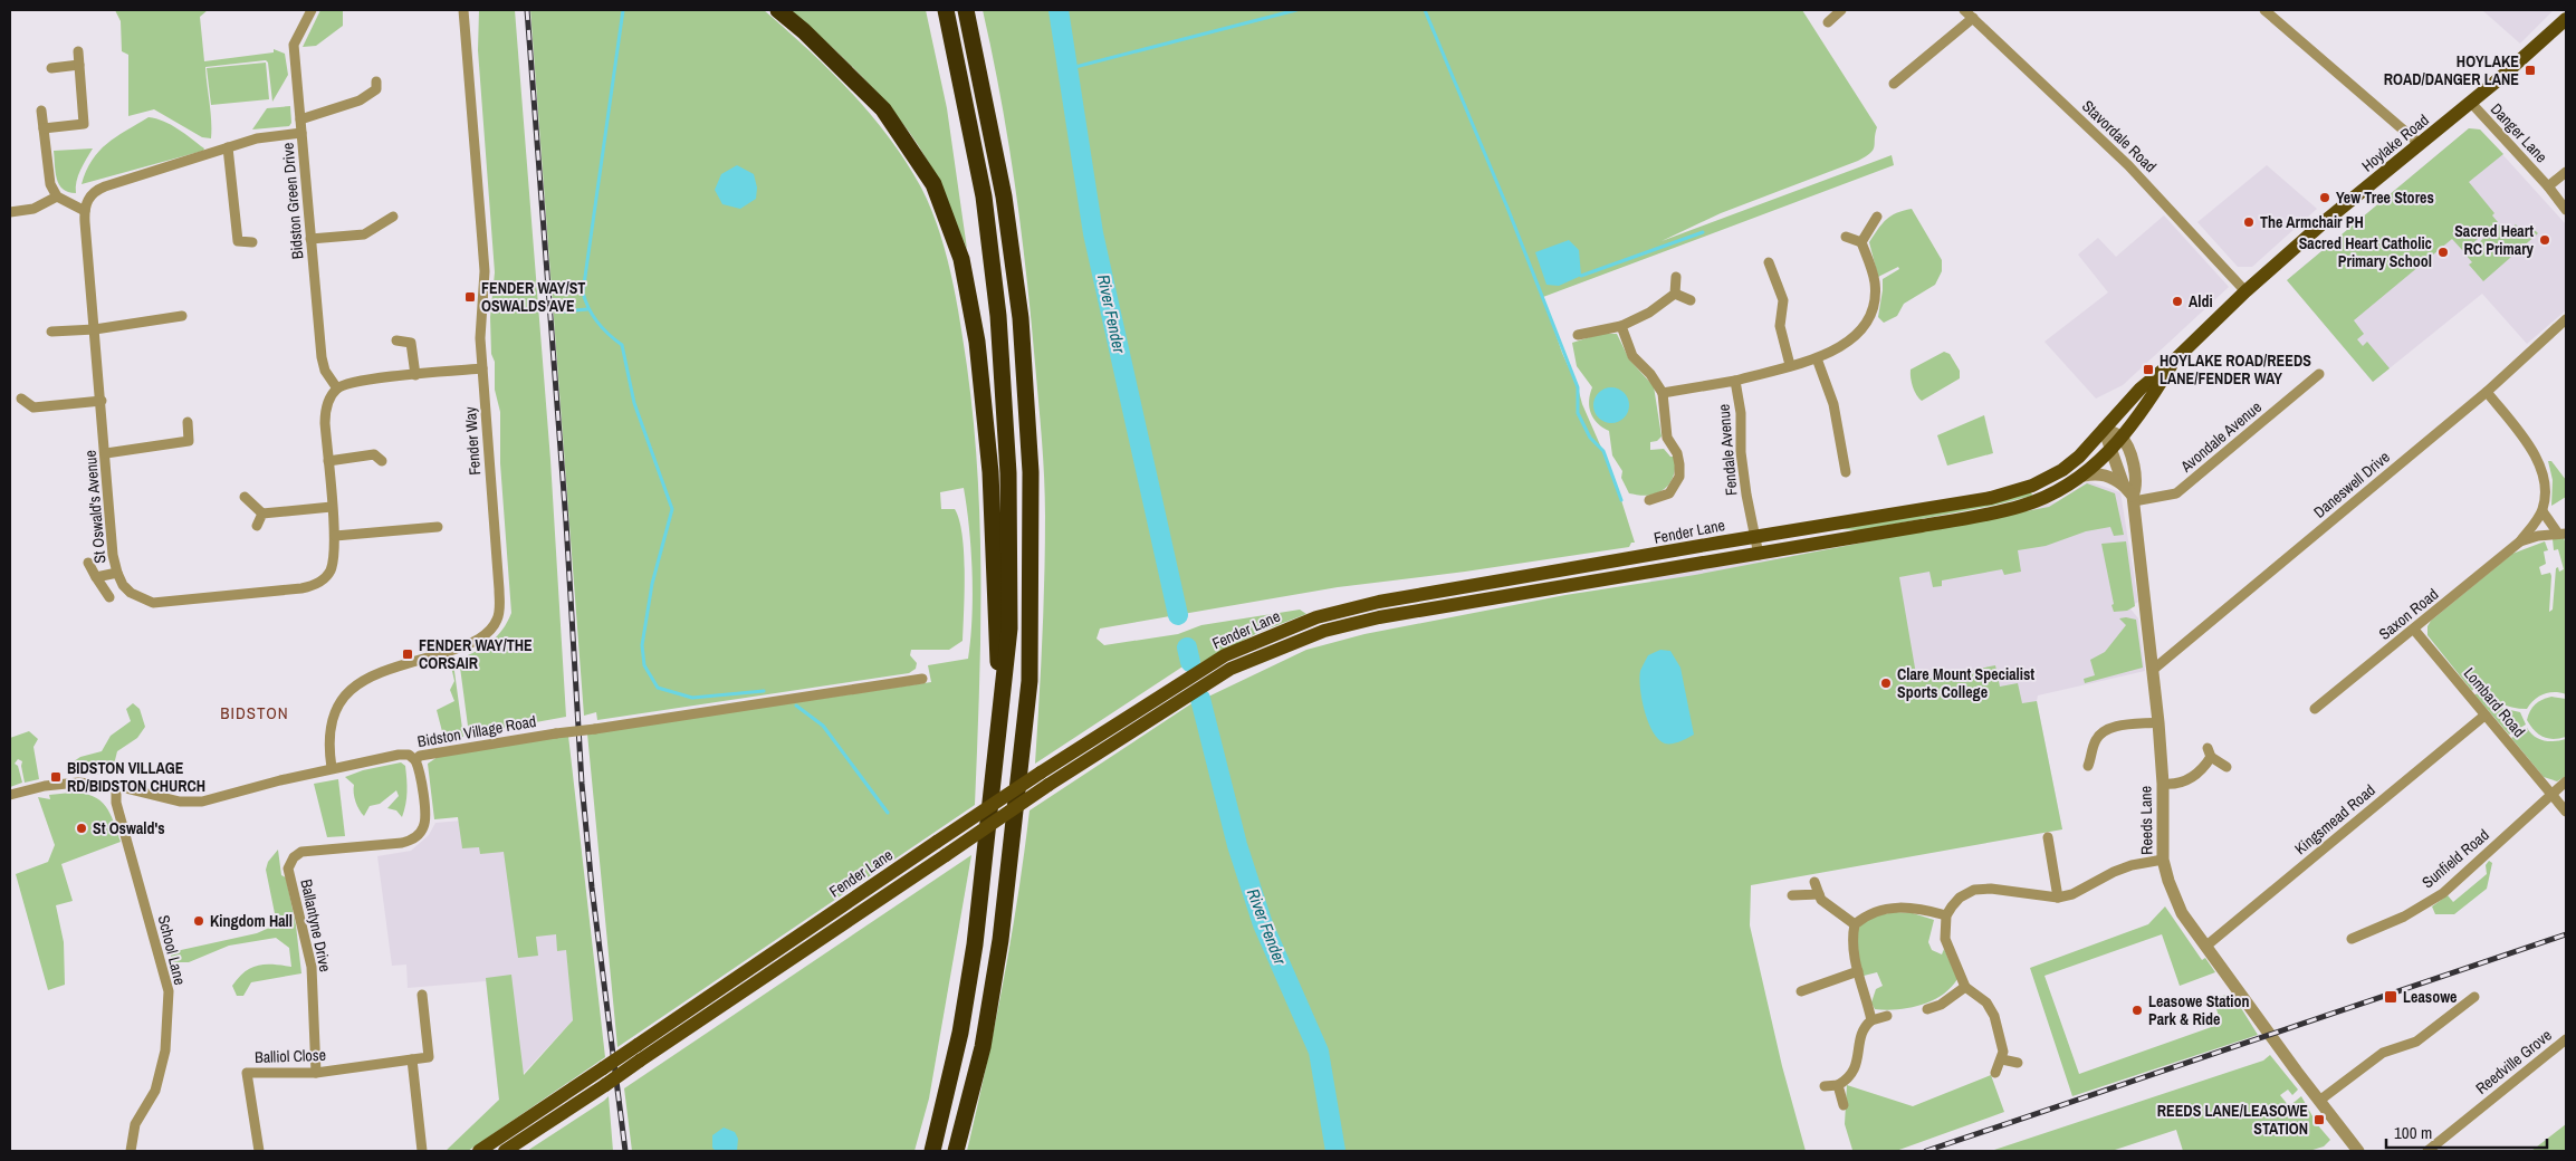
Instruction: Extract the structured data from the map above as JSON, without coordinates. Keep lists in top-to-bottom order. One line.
{"streets":{"main road":["Hoylake Road","Fender Lane"],"street":["Danger Lane","Stavordale Road","Bidston Green Drive","Avondale Avenue","Fender Way","Fendale Avenue","Daneswell Drive","St Oswald's Avenue","Saxon Road","Lombard Road","Bidston Village Road","Kingsmead Road","Reeds Lane","Sunfield Road","Ballantyne Drive","School Lane","Balliol Close","Reedville Grove"]},"crossings":[["Danger Lane","Hoylake Road"],["Stavordale Road","Hoylake Road"],["Hoylake Road","Fender Lane"],["Hoylake Road","Reeds Lane"],["Bidston Green Drive","St Oswald's Avenue"],["Avondale Avenue","Reeds Lane"],["Fender Way","Bidston Village Road"],["Fendale Avenue","Fender Lane"],["Daneswell Drive","Reeds Lane"],["Saxon Road","Lombard Road"],["Lombard Road","Kingsmead Road"],["Lombard Road","Sunfield Road"],["Bidston Village Road","Ballantyne Drive"],["Bidston Village Road","School Lane"],["Kingsmead Road","Reeds Lane"],["Ballantyne Drive","Balliol Close"]],"districts":["BIDSTON"],"water":["River Fender"],"places":{"transit":["HOYLAKE ROAD/DANGER LANE","FENDER WAY/ST OSWALDS AVE","HOYLAKE ROAD/REEDS LANE/FENDER WAY","FENDER WAY/THE CORSAIR","BIDSTON VILLAGE RD/BIDSTON CHURCH","Leasowe","REEDS LANE/LEASOWE STATION"],"other":["Yew Tree Stores","The Armchair PH","Sacred Heart RC Primary","Sacred Heart Catholic Primary School","Aldi","Clare Mount Specialist Sports College","St Oswald's","Kingdom Hall","Leasowe Station Park & Ride"]},"scale_bar":"100 m"}
